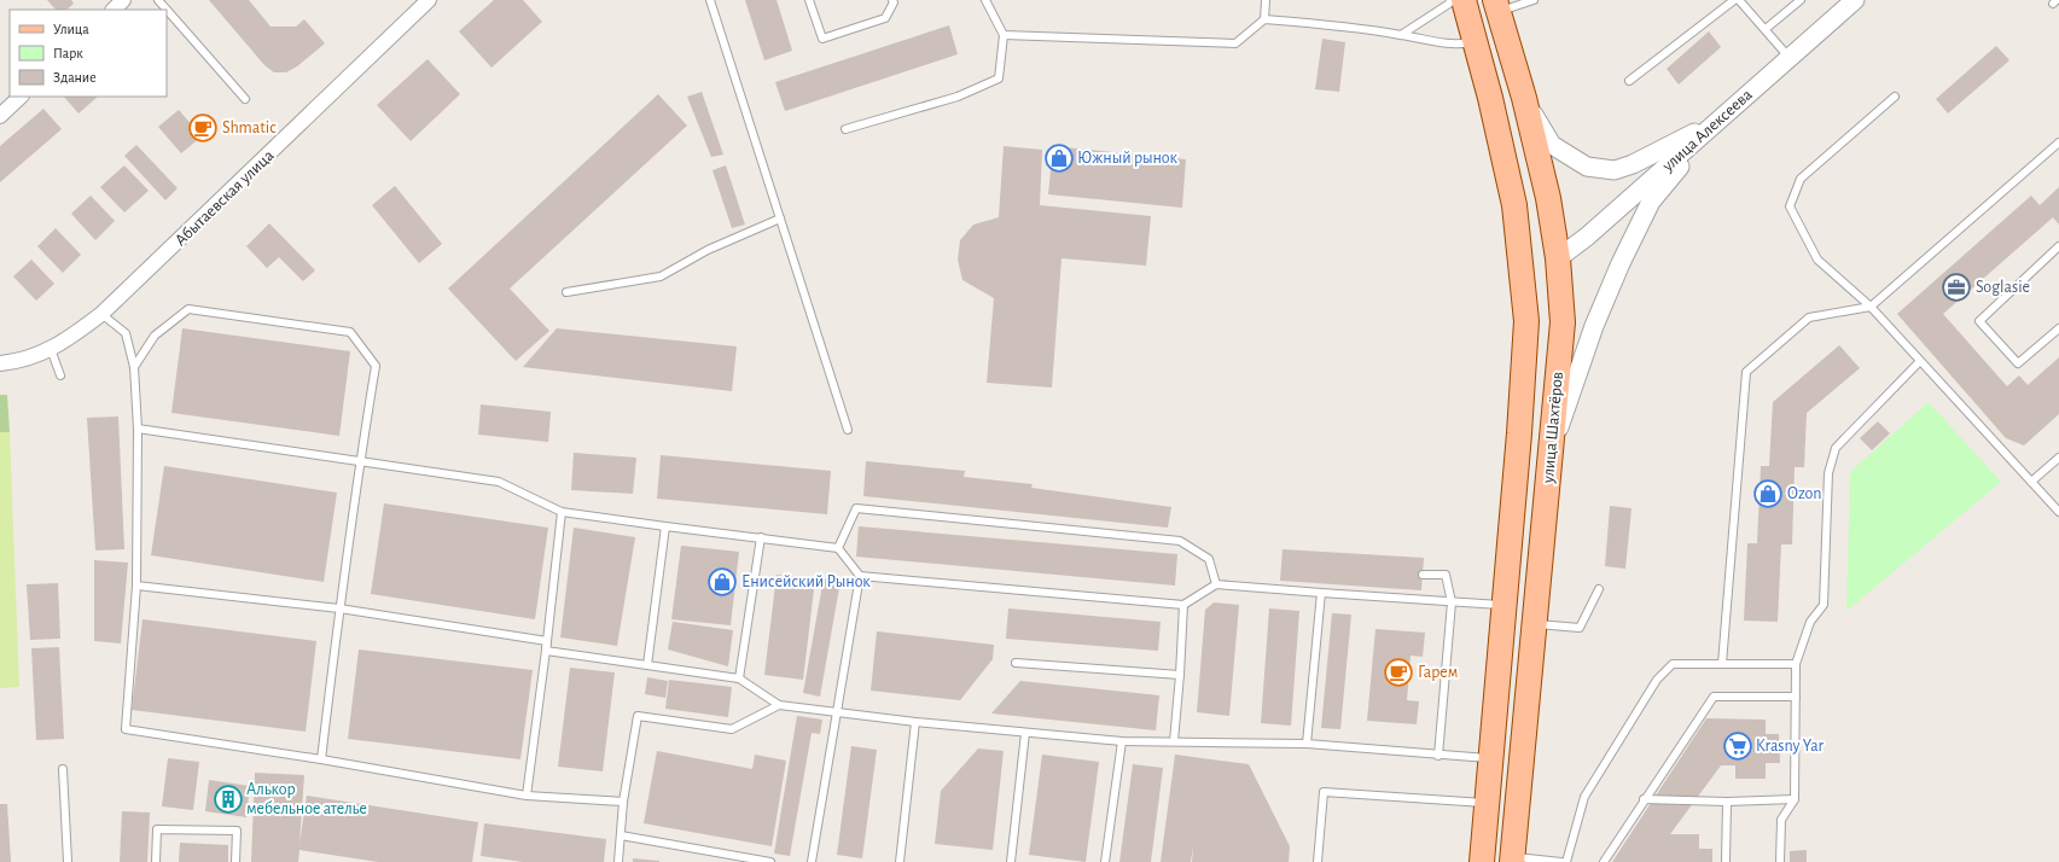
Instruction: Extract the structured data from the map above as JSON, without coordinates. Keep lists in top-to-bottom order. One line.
{"streets":{"main road":["улица Шахтёров"],"street":["улица Алексеева","Абытаевская улица"]},"crossings":[["улица Алексеева","улица Шахтёров"]],"places":{"cafe":["Shmatic","Гарем"],"shop":["Южный рынок","Ozon","Енисейский Рынок"],"office":["Soglasie"],"supermarket":["Krasny Yar"],"building":["Алькор мебельное ателье"]},"legend":["Улица","Парк","Здание"]}
